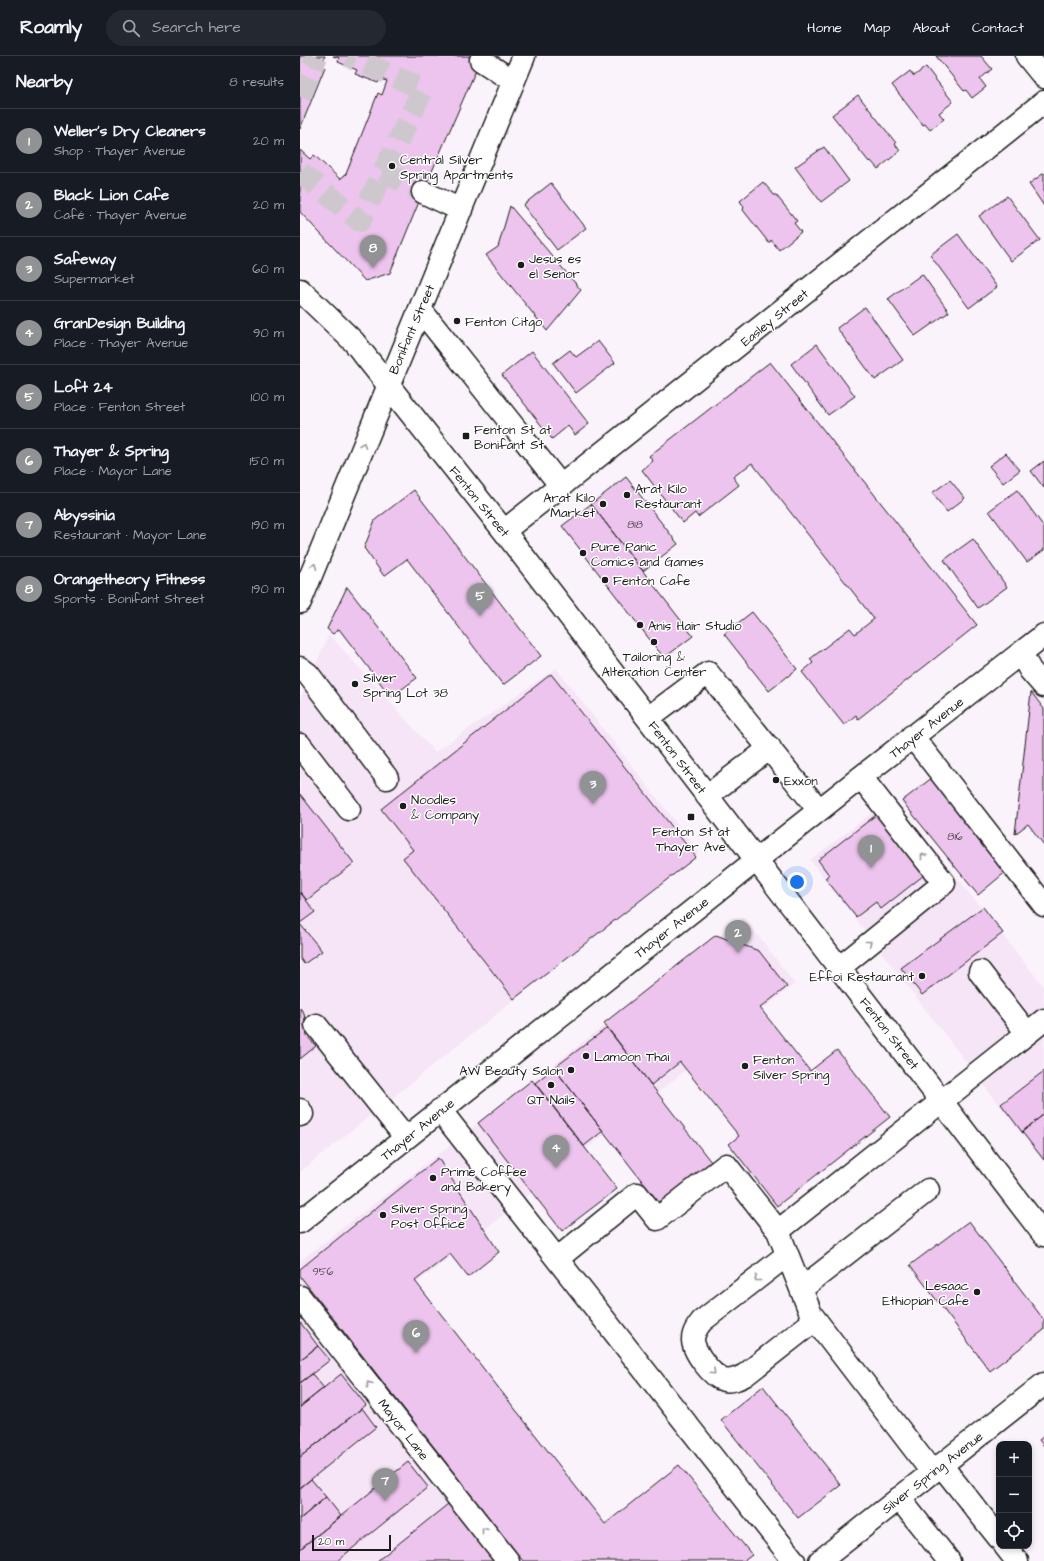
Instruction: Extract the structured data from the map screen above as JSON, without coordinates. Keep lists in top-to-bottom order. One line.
{"streets":{"street":["Easley Street","Bonifant Street","Fenton Street","Thayer Avenue","Mayor Lane","Silver Spring Avenue"]},"crossings":[["Easley Street","Fenton Street"],["Bonifant Street","Fenton Street"],["Fenton Street","Thayer Avenue"]],"one_way":["Bonifant Street","Mayor Lane"],"places":{"other":["Central Silver Spring Apartments","Jesus es el Senor","Fenton Citgo","Arat Kilo Restaurant","Arat Kilo Market","Pure Panic Comics and Games","Fenton Cafe","Anis Hair Studio","Tailoring & Alteration Center","Silver Spring Lot 38","Exxon","Noodles & Company","Effoi Restaurant","Lamoon Thai","Fenton Silver Spring","AW Beauty Salon","QT Nails","Prime Coffee and Bakery","Silver Spring Post Office","Lesaac Ethiopian Cafe"],"transit":["Fenton St at Bonifant St","Fenton St at Thayer Ave"]},"house_numbers":["818","816","956"],"scale_bar":"20 m","page":{"header":"Roamly","search":"Search here","nav":["Home","Map","About","Contact"],"heading":["Nearby","8 results"],"list":[{"mark":"1","name":"Weller's Dry Cleaners","note":"Shop · Thayer Avenue","value":"20 m"},{"mark":"2","name":"Black Lion Cafe","note":"Café · Thayer Avenue","value":"20 m"},{"mark":"3","name":"Safeway","note":"Supermarket","value":"60 m"},{"mark":"4","name":"GranDesign Building","note":"Place · Thayer Avenue","value":"90 m"},{"mark":"5","name":"Loft 24","note":"Place · Fenton Street","value":"100 m"},{"mark":"6","name":"Thayer & Spring","note":"Place · Mayor Lane","value":"150 m"},{"mark":"7","name":"Abyssinia","note":"Restaurant · Mayor Lane","value":"190 m"},{"mark":"8","name":"Orangetheory Fitness","note":"Sports · Bonifant Street","value":"190 m"}],"pins":["8","5","3","1","2","4","6","7"],"map_buttons":["+","−"],"scale":"20 m"}}
